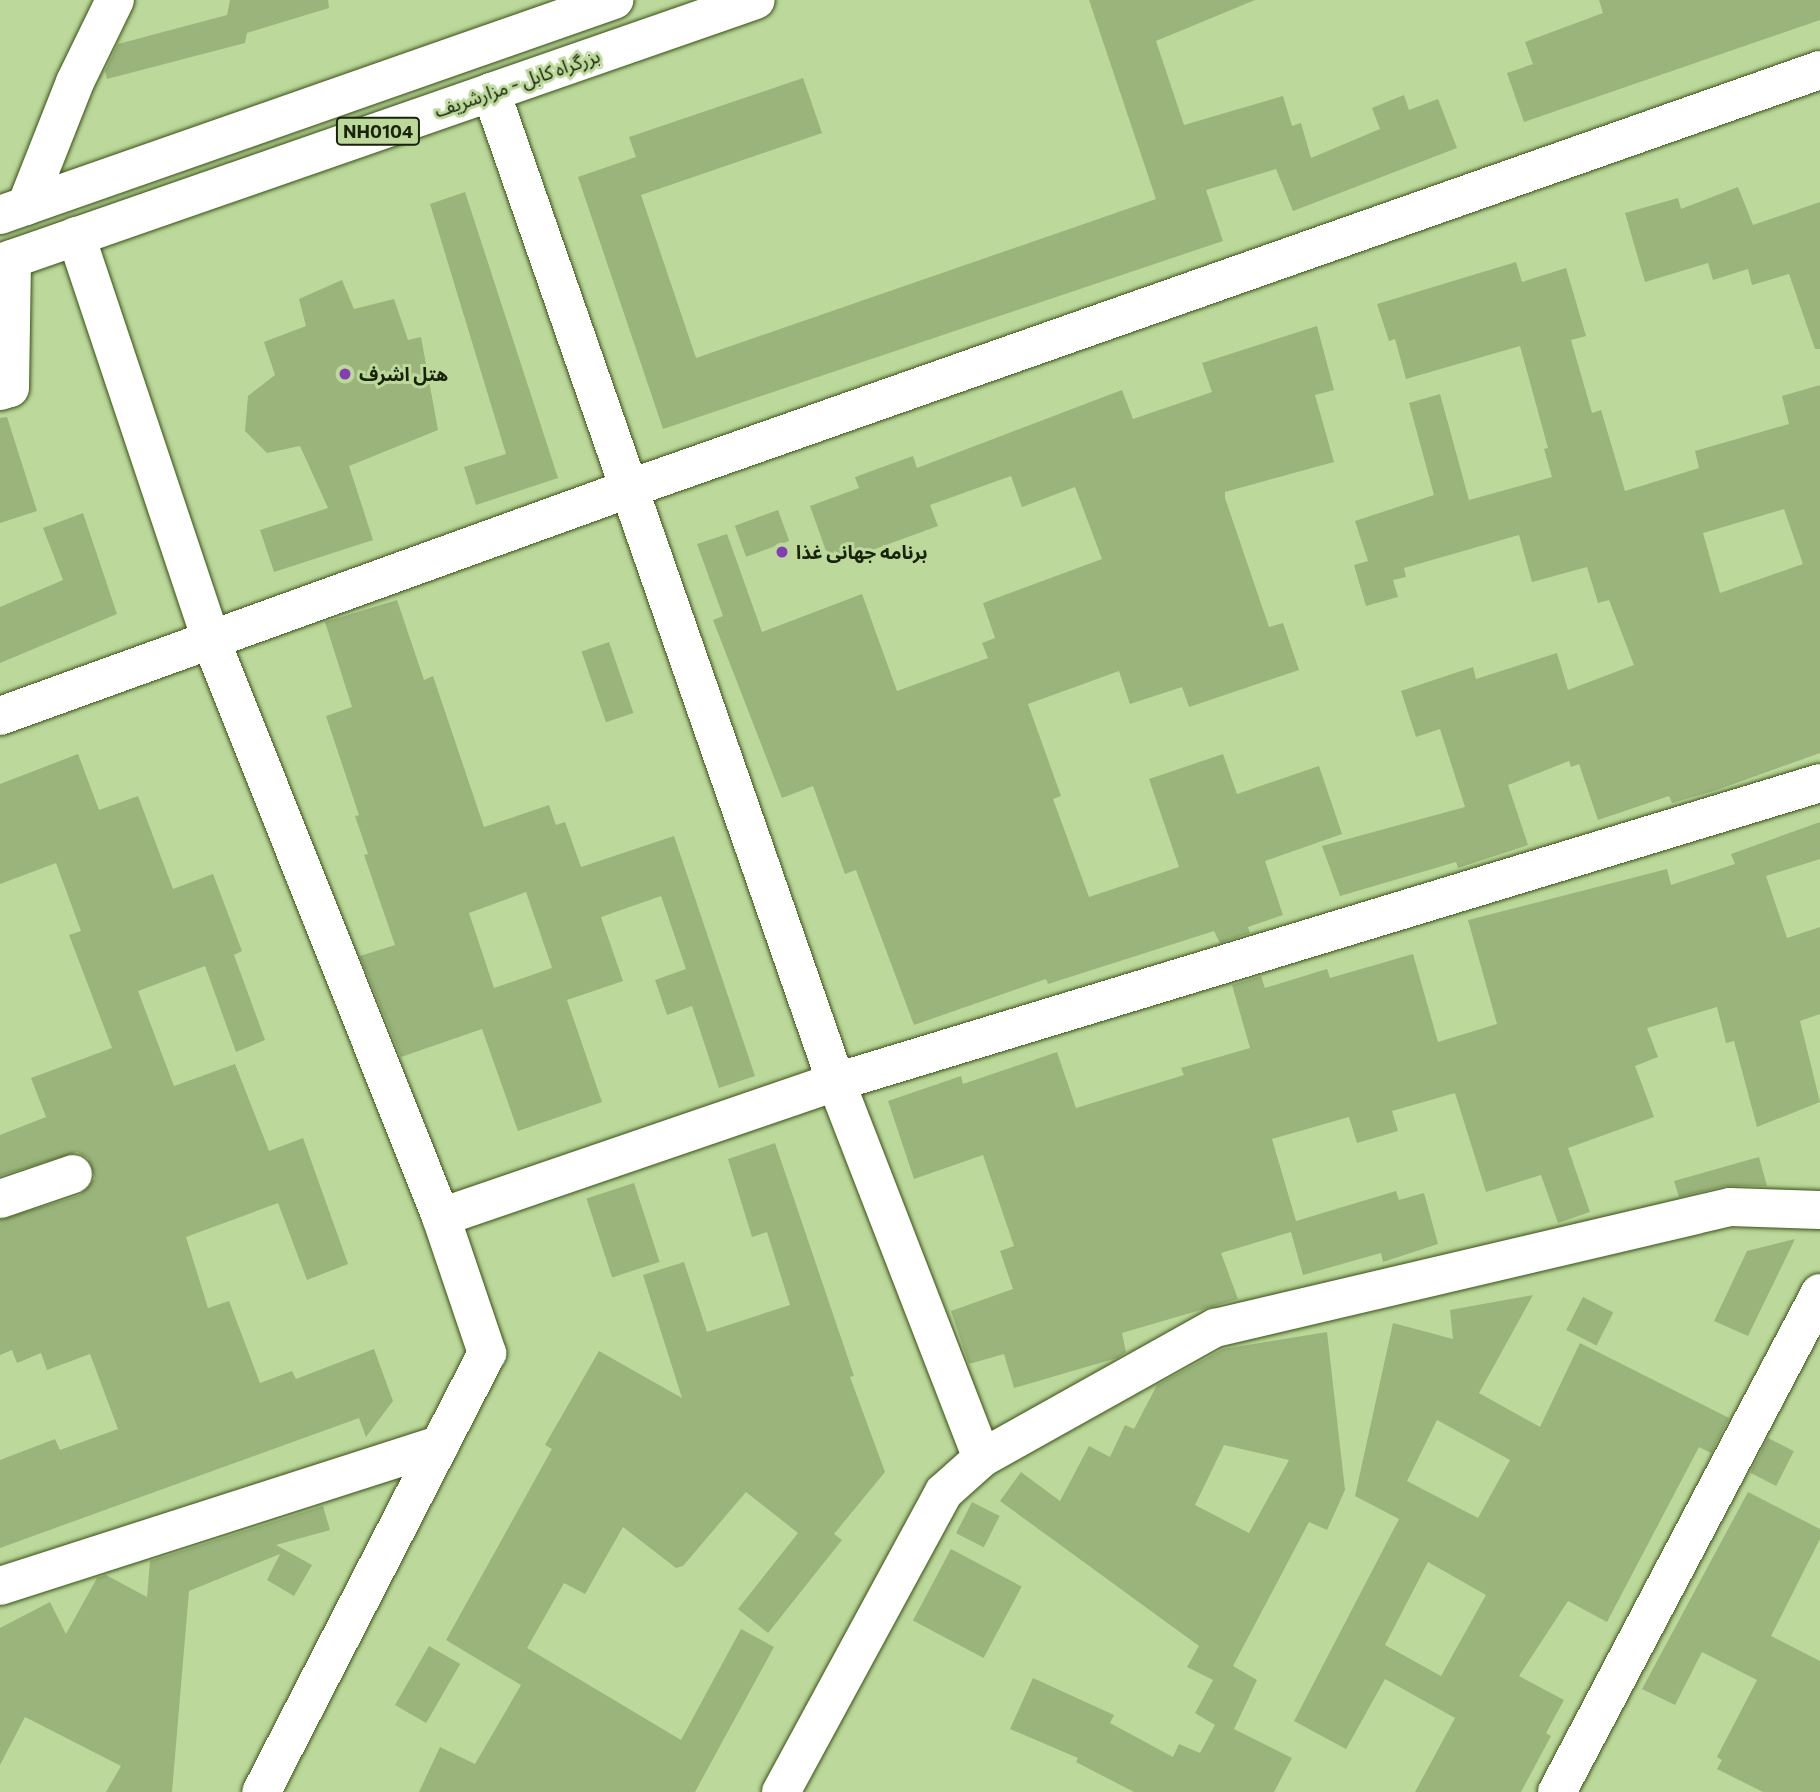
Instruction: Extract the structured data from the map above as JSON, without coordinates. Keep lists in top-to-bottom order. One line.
{"streets":{"main road":["بزرگراه کابل - مزارشریف","NH0104"]},"places":["هتل اشرف","برنامه جهانی غذا"]}
